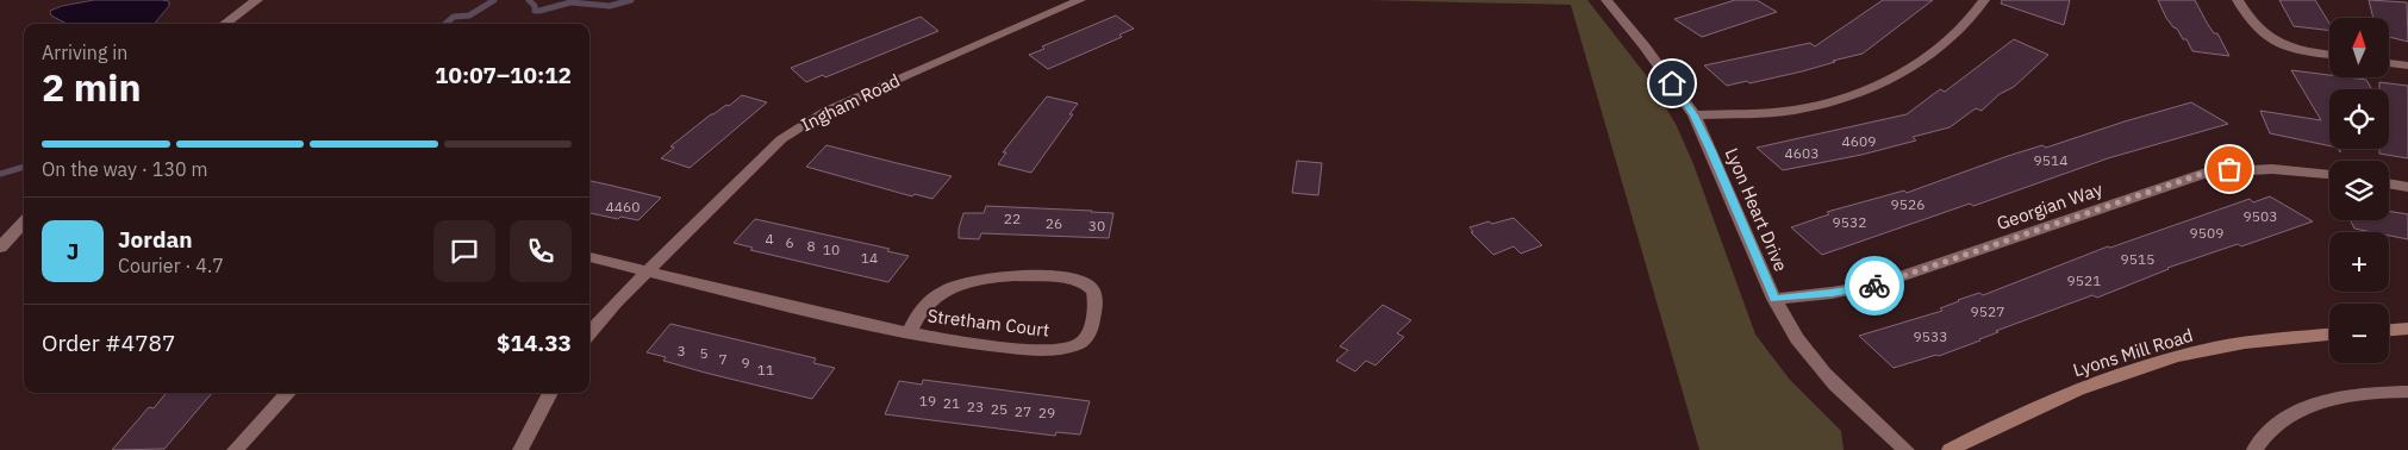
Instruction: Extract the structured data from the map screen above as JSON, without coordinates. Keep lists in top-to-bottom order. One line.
{"streets":{"main road":["Lyons Mill Road"],"street":["Ingham Road","Georgian Way","Lyon Heart Drive","Stretham Court"]},"crossings":[["Ingham Road","Stretham Court"],["Georgian Way","Lyon Heart Drive"]],"house_numbers":["4609","4603","9514","9526","4460","9503","22","9532","26","30","9509","4","6","8","10","14","9515","9521","9527","9533","3","5","7","9","11","19","21","23","25","27","29"],"north":"top","page":{"map_buttons":["+","−"],"heading":["2 min","Arriving in","10:07–10:12"],"panel":["Jordan","Courier · 4.7","Order #4787","$14.33"],"bar":"On the way · 130 m","round":"J"}}
